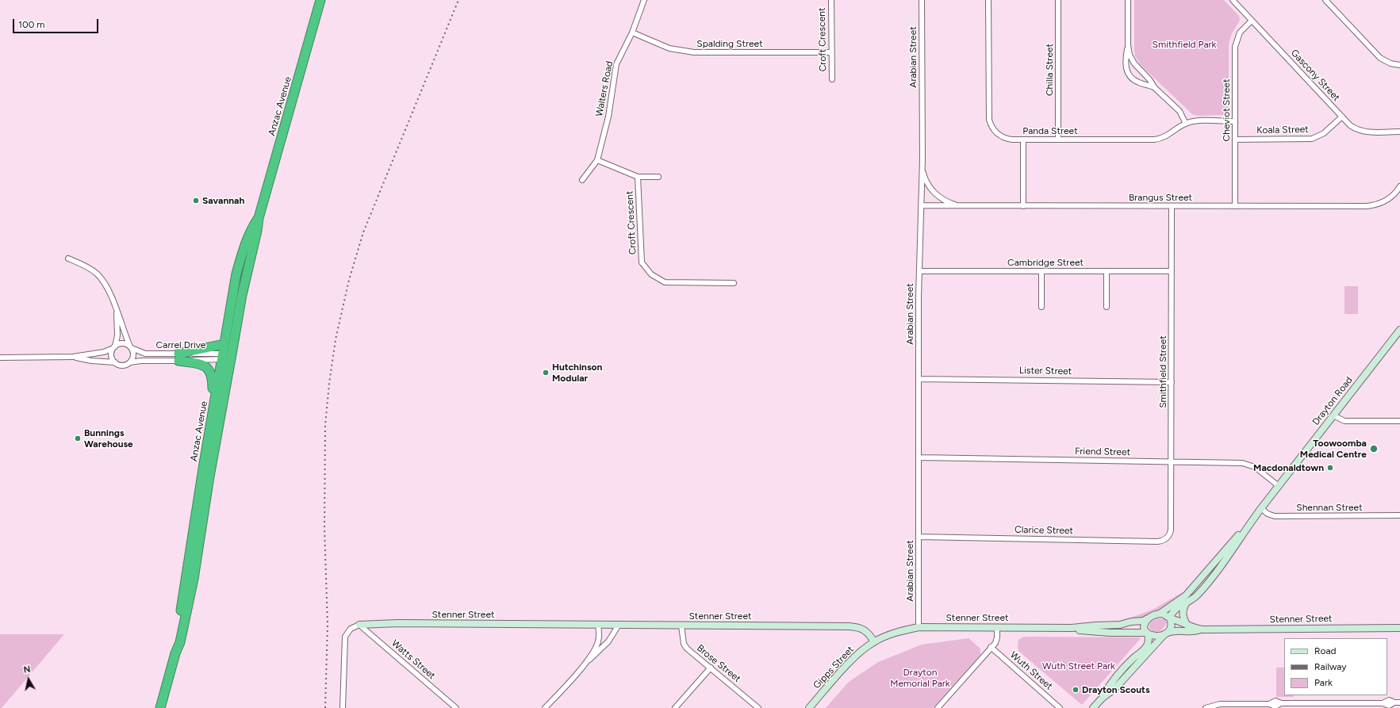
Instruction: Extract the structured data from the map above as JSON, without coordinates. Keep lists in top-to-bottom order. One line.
{"streets":{"highway":["Anzac Avenue"],"main road":["Drayton Road","Stenner Street","Gipps Street"],"street":["Croft Crescent","Spalding Street","Arabian Street","Chilla Street","Gascony Street","Walters Road","Cheviot Street","Koala Street","Panda Street","Brangus Street","Cambridge Street","Carrel Drive","Lister Street","Smithfield Street","Friend Street","Shennan Street","Clarice Street","Watts Street","Brose Street","Wuth Street"]},"crossings":[["Croft Crescent","Spalding Street"],["Spalding Street","Walters Road"],["Arabian Street","Brangus Street"],["Arabian Street","Cambridge Street"],["Arabian Street","Lister Street"],["Arabian Street","Friend Street"],["Arabian Street","Clarice Street"],["Arabian Street","Stenner Street"],["Chilla Street","Panda Street"],["Gascony Street","Cheviot Street"],["Gascony Street","Koala Street"],["Anzac Avenue","Carrel Drive"],["Cheviot Street","Koala Street"],["Cheviot Street","Panda Street"],["Cheviot Street","Brangus Street"],["Brangus Street","Smithfield Street"],["Cambridge Street","Smithfield Street"],["Lister Street","Smithfield Street"],["Smithfield Street","Friend Street"],["Smithfield Street","Clarice Street"],["Drayton Road","Friend Street"],["Drayton Road","Shennan Street"],["Drayton Road","Stenner Street"],["Stenner Street","Watts Street"],["Stenner Street","Brose Street"],["Stenner Street","Gipps Street"]],"parks":["Smithfield Park","Wuth Street Park","Drayton Memorial Park"],"places":["Savannah","Hutchinson Modular","Bunnings Warehouse","Toowoomba Medical Centre","Macdonaldtown","Drayton Scouts"],"legend":["Road","Railway","Park"],"scale_bar":"100 m","north":"top"}
